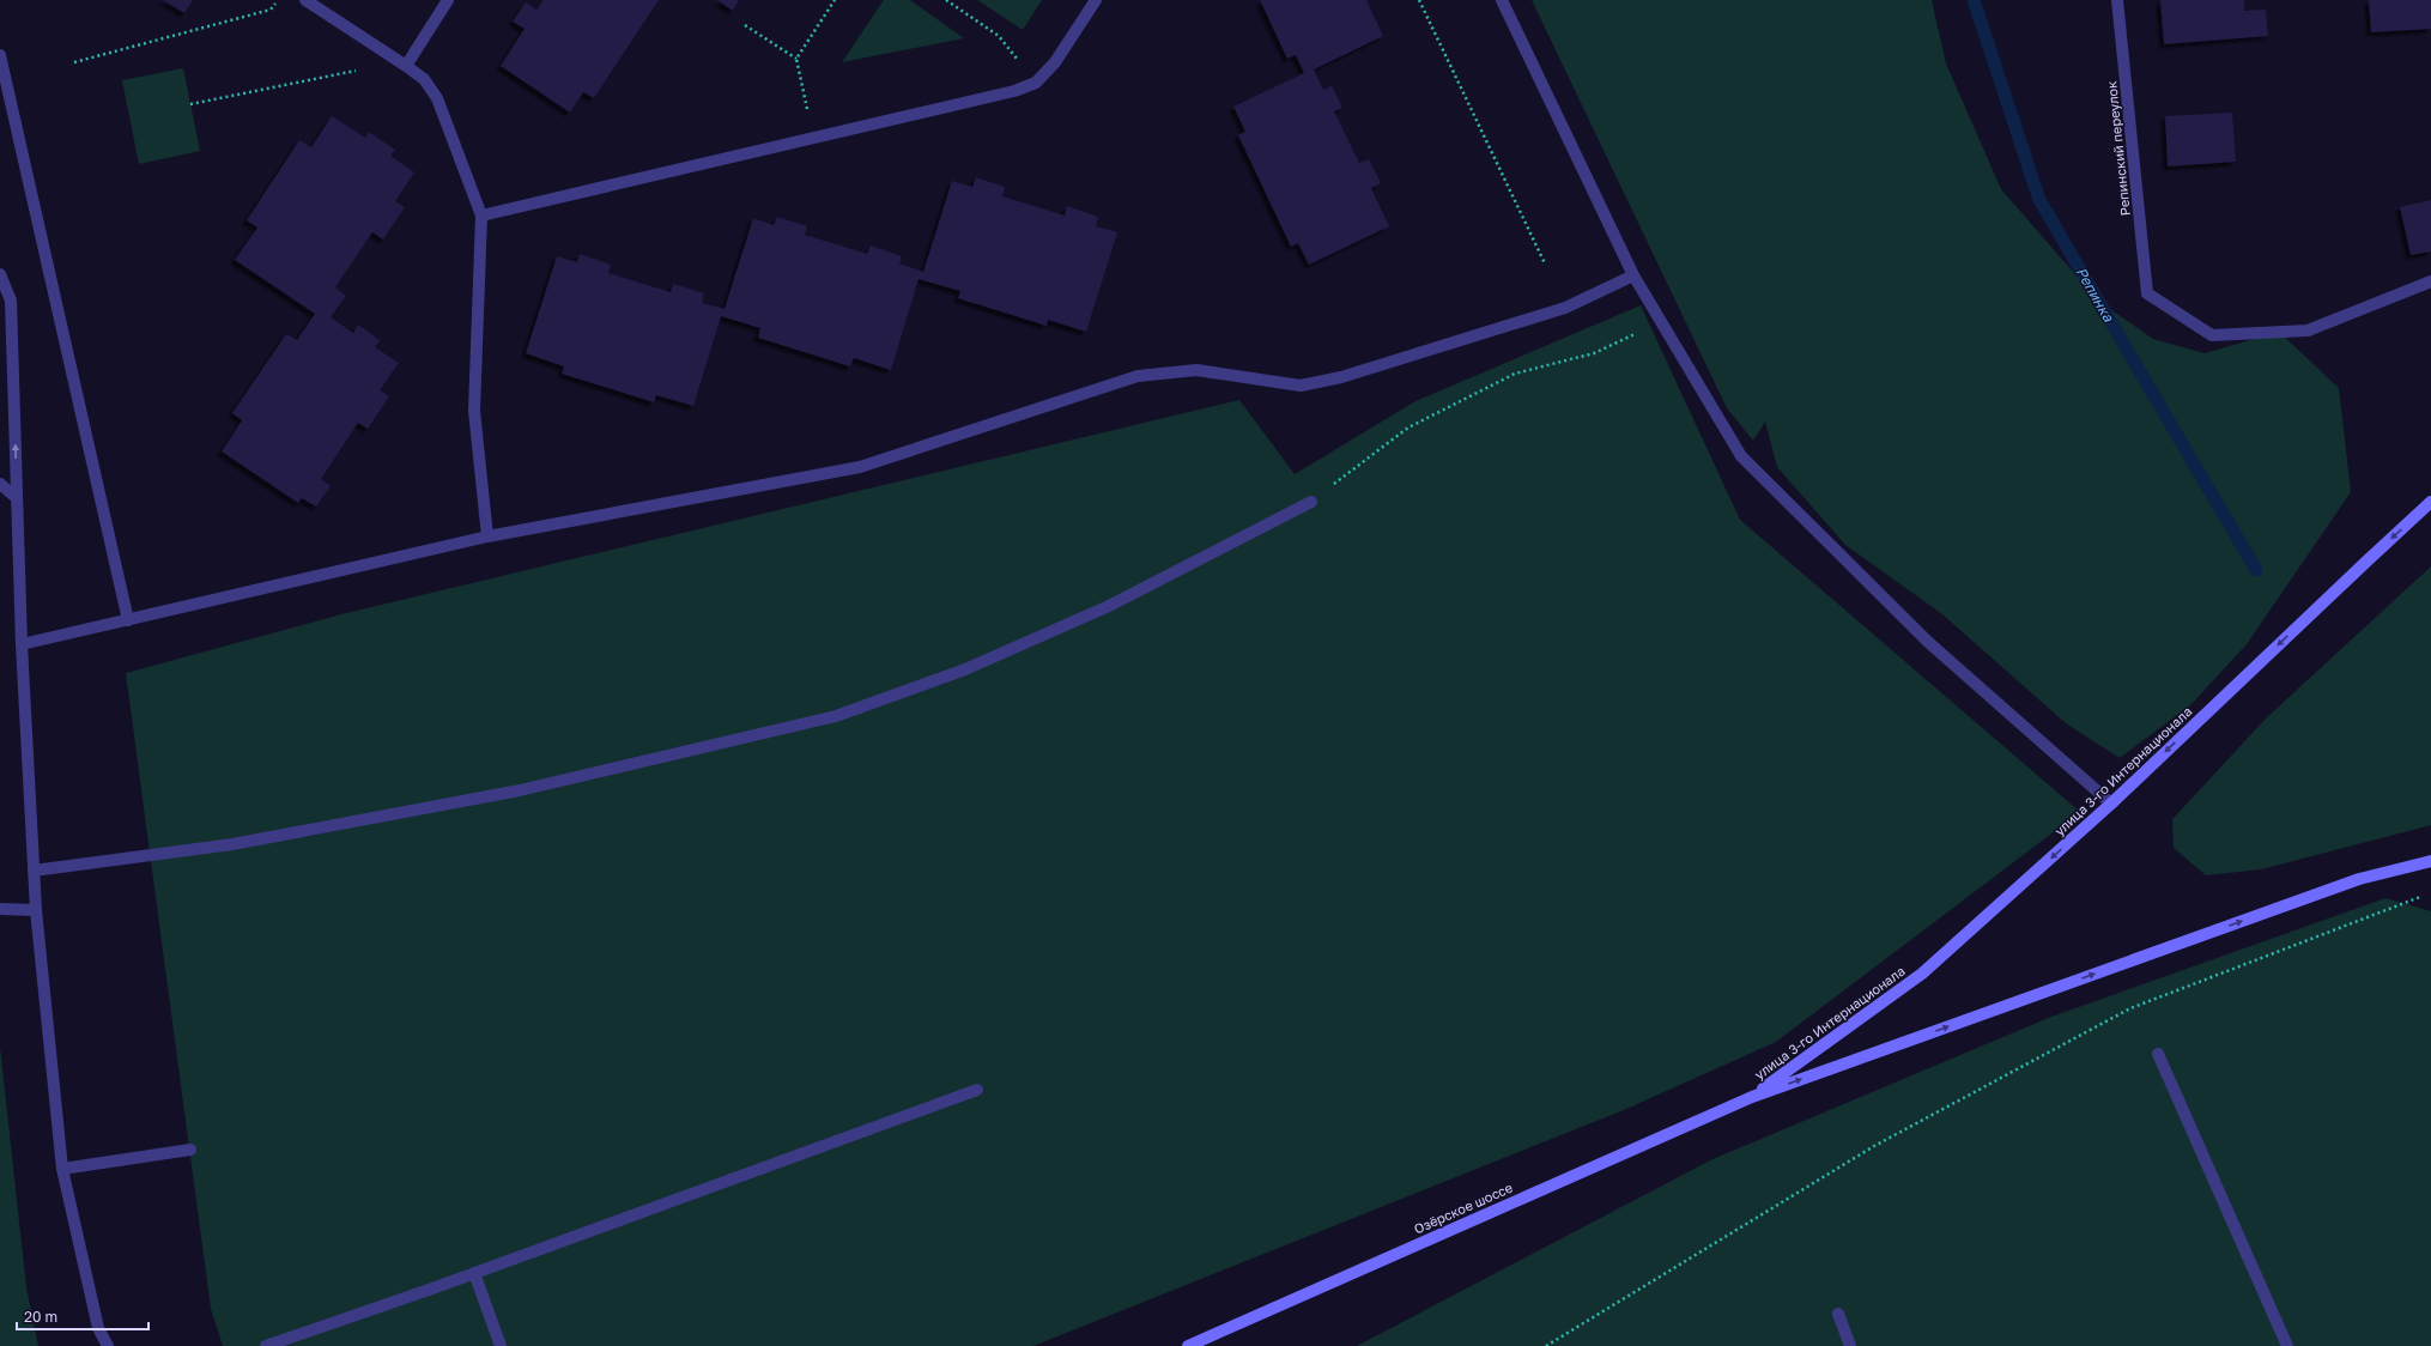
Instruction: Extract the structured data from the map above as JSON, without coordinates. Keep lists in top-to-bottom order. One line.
{"streets":{"main road":["улица 3-го Интернационала","Озёрское шоссе"],"street":["Репинский переулок"]},"crossings":[["улица 3-го Интернационала","Озёрское шоссе"]],"water":["Репинка"],"scale_bar":"20 m"}
